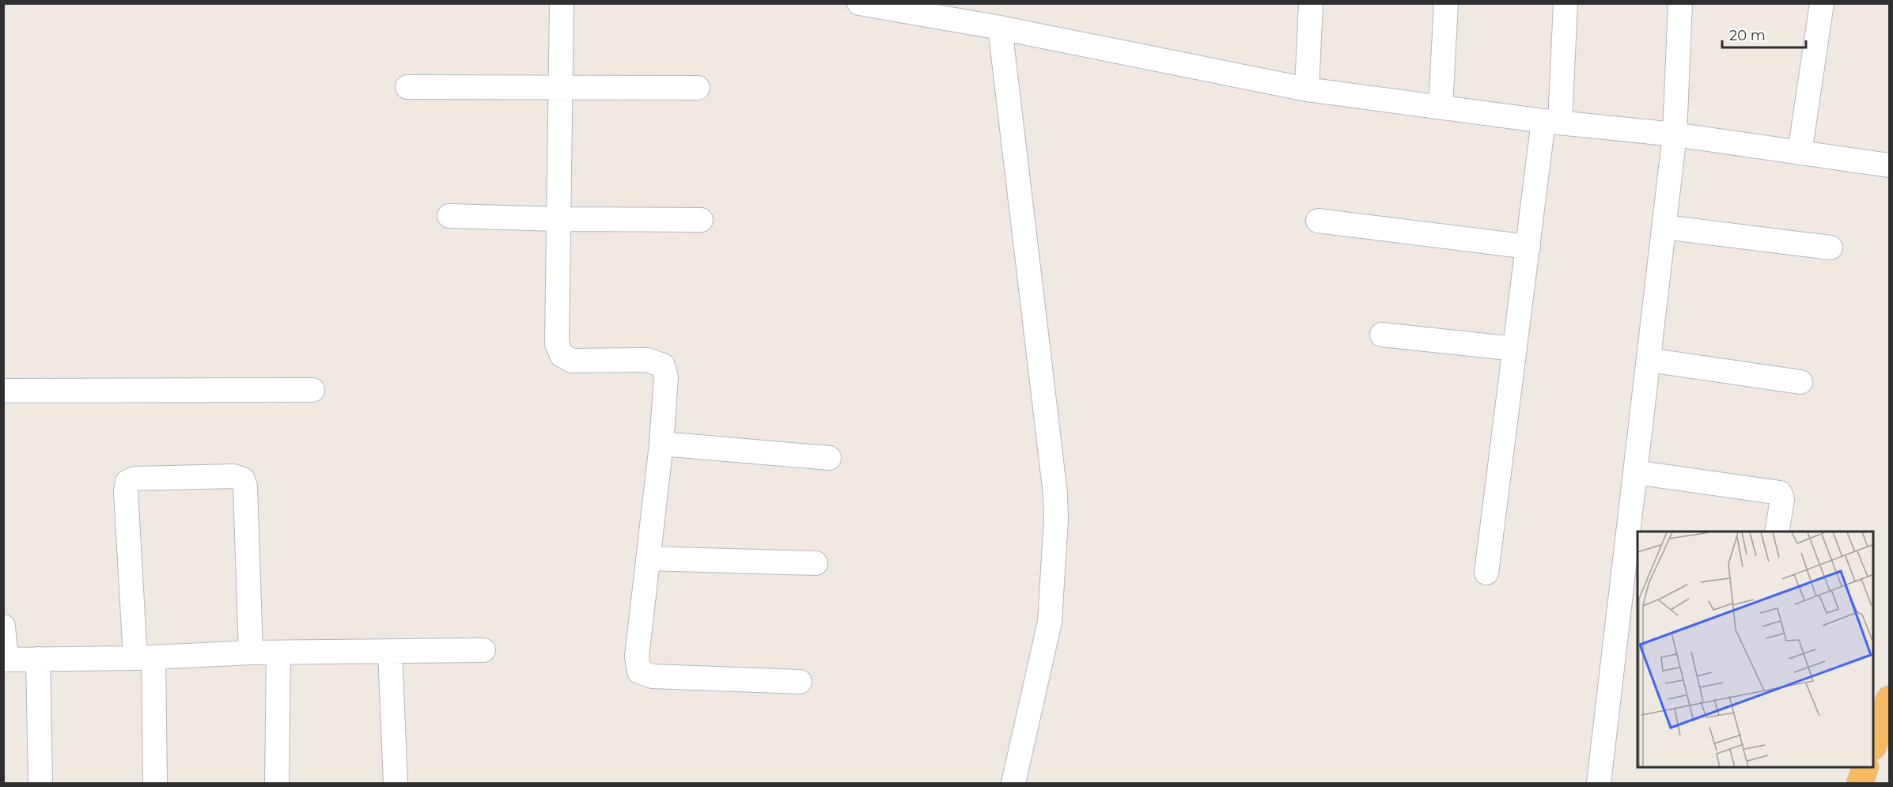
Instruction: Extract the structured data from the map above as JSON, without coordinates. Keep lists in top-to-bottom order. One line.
{"scale_bar":"20 m"}
